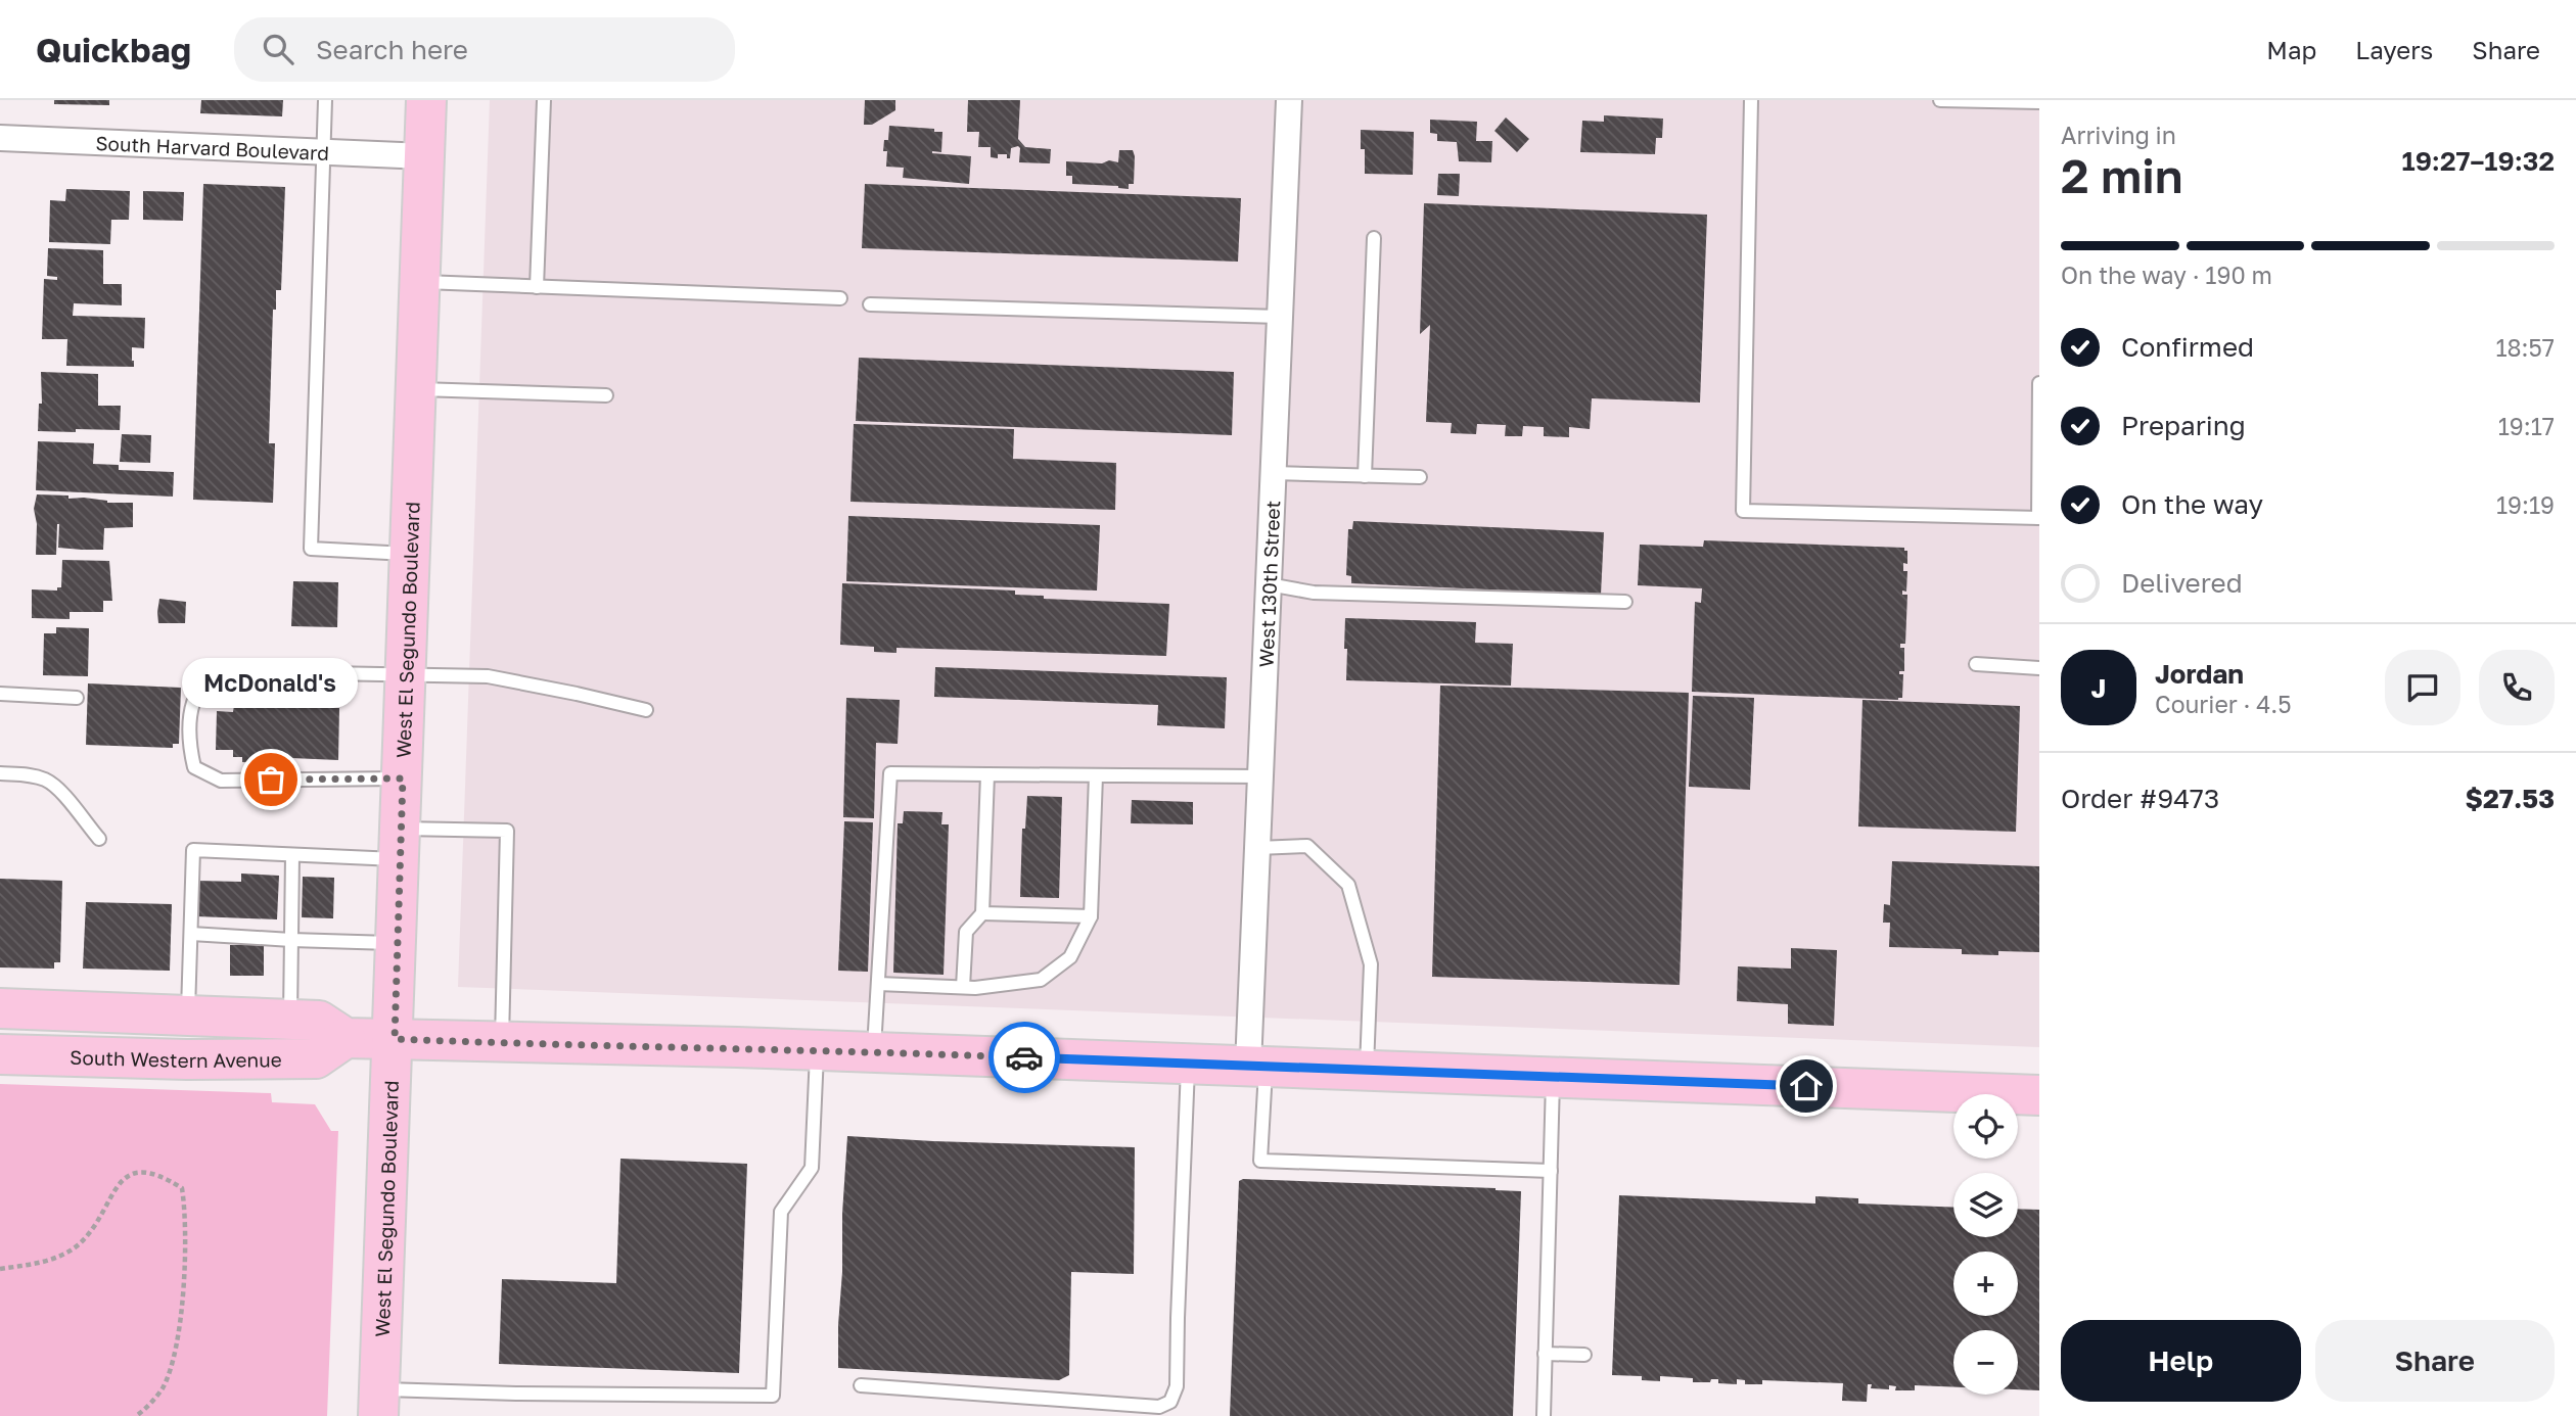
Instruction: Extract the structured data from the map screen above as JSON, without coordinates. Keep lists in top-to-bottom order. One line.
{"streets":{"main road":["West El Segundo Boulevard","South Western Avenue"],"street":["South Harvard Boulevard","West 130th Street"]},"crossings":[["South Harvard Boulevard","West El Segundo Boulevard"],["West 130th Street","South Western Avenue"],["West El Segundo Boulevard","South Western Avenue"]],"places":["McDonald's"],"page":{"header":"Quickbag","search":"Search here","nav":["Map","Layers","Share"],"heading":["2 min","Arriving in","19:27–19:32"],"panel":["Jordan","Courier · 4.5","Order #9473","$27.53"],"bar":"On the way · 190 m","list":[["Confirmed","18:57"],["Preparing","19:17"],["On the way","19:19"],"Delivered"],"round":"J","bubble":"McDonald's","map_buttons":["+","−"],"buttons":["Help","Share"]}}
